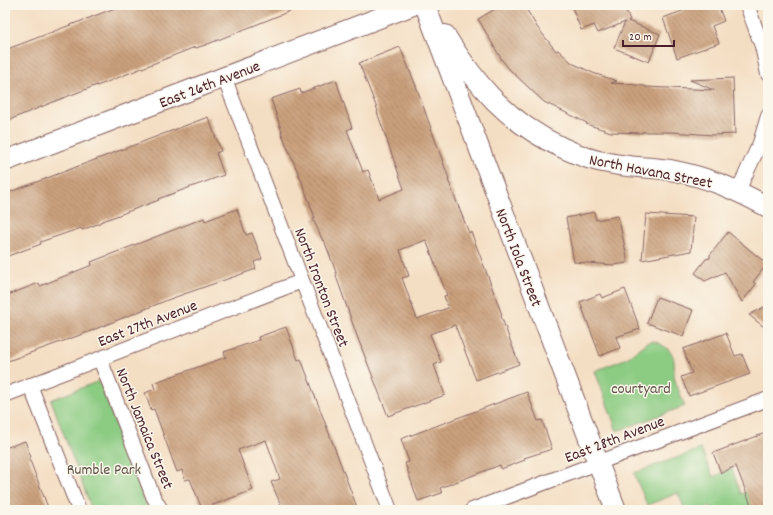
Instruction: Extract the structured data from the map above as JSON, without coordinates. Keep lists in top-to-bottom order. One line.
{"streets":{"street":["East 26th Avenue","North Havana Street","North Iola Street","North Ironton Street","East 27th Avenue","North Jamaica Street","East 28th Avenue"]},"crossings":[["East 26th Avenue","North Ironton Street"],["North Havana Street","North Iola Street"],["North Iola Street","East 28th Avenue"],["North Ironton Street","East 27th Avenue"],["East 27th Avenue","North Jamaica Street"]],"parks":["courtyard","Rumble Park"],"scale_bar":"20 m"}
